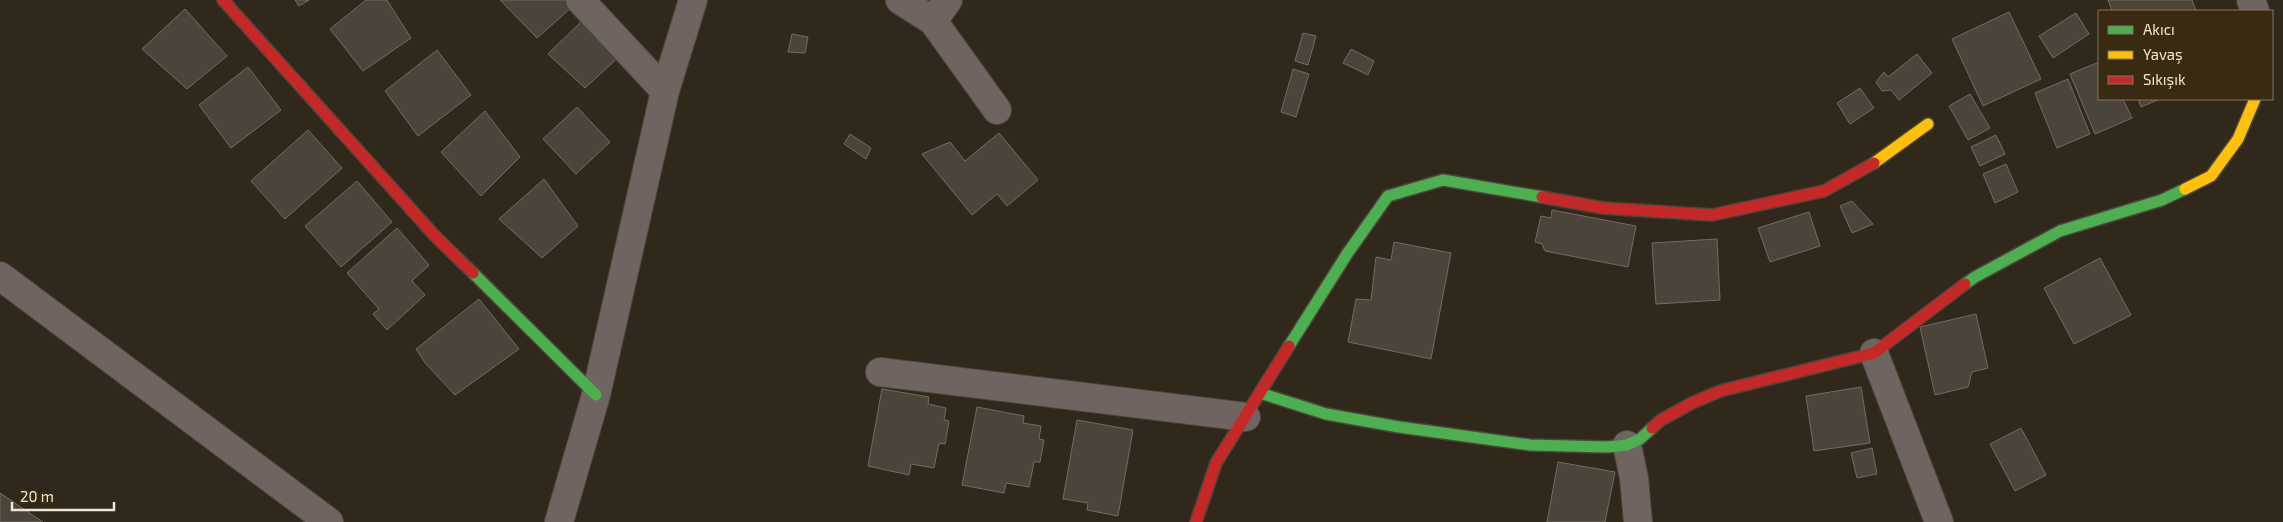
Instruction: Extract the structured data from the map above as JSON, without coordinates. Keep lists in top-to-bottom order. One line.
{"legend":["Akıcı","Yavaş","Sıkışık"],"scale_bar":"20 m"}
